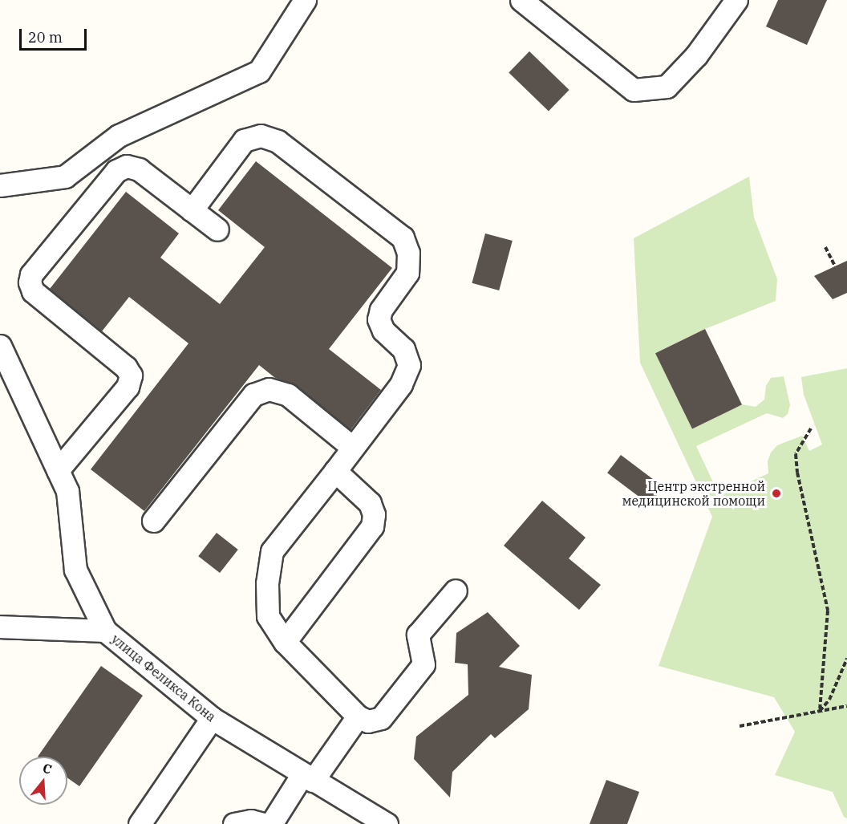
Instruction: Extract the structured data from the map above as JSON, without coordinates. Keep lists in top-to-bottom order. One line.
{"streets":{"street":["улица Феликса Кона"]},"places":["Центр экстренной медицинской помощи"],"scale_bar":"20 m","north":"top"}
